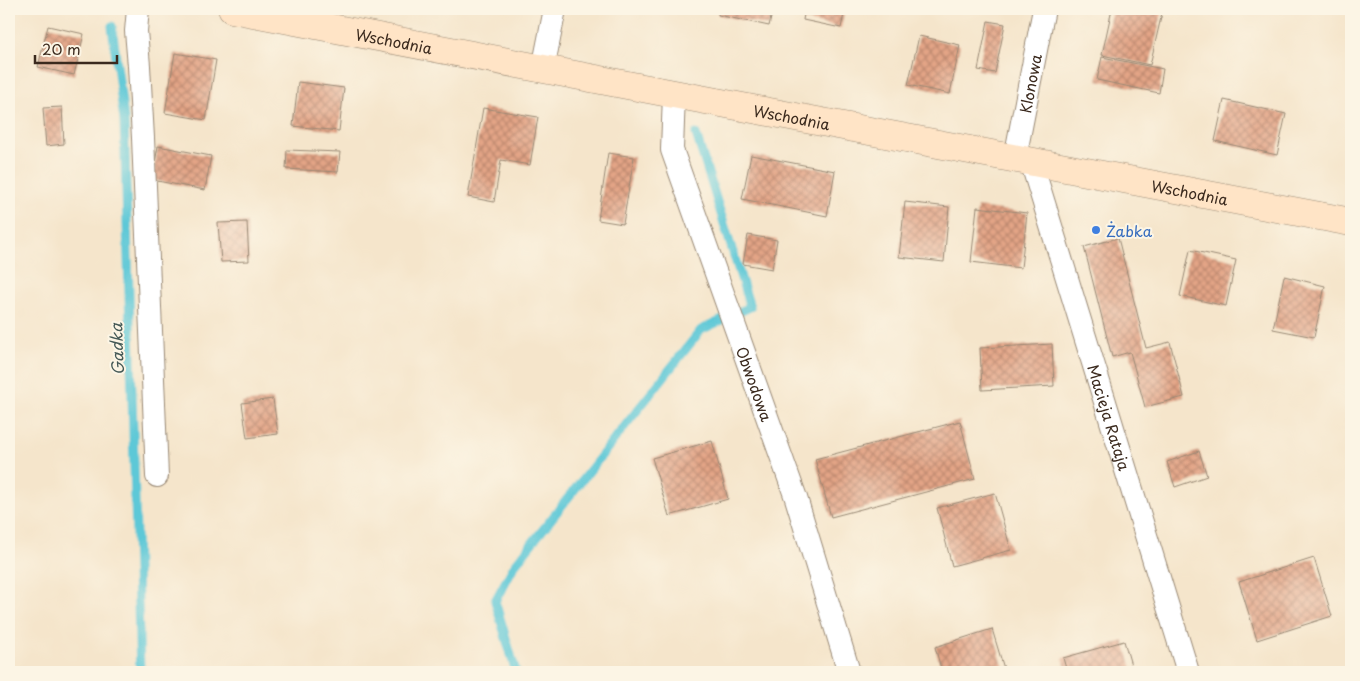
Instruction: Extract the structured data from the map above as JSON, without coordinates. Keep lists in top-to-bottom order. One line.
{"streets":{"street":["Wschodnia","Klonowa","Obwodowa","Macieja Rataja"]},"crossings":[["Wschodnia","Klonowa"],["Wschodnia","Obwodowa"],["Wschodnia","Macieja Rataja"],["Klonowa","Macieja Rataja"]],"water":["Gadka"],"places":["Żabka"],"scale_bar":"20 m"}
